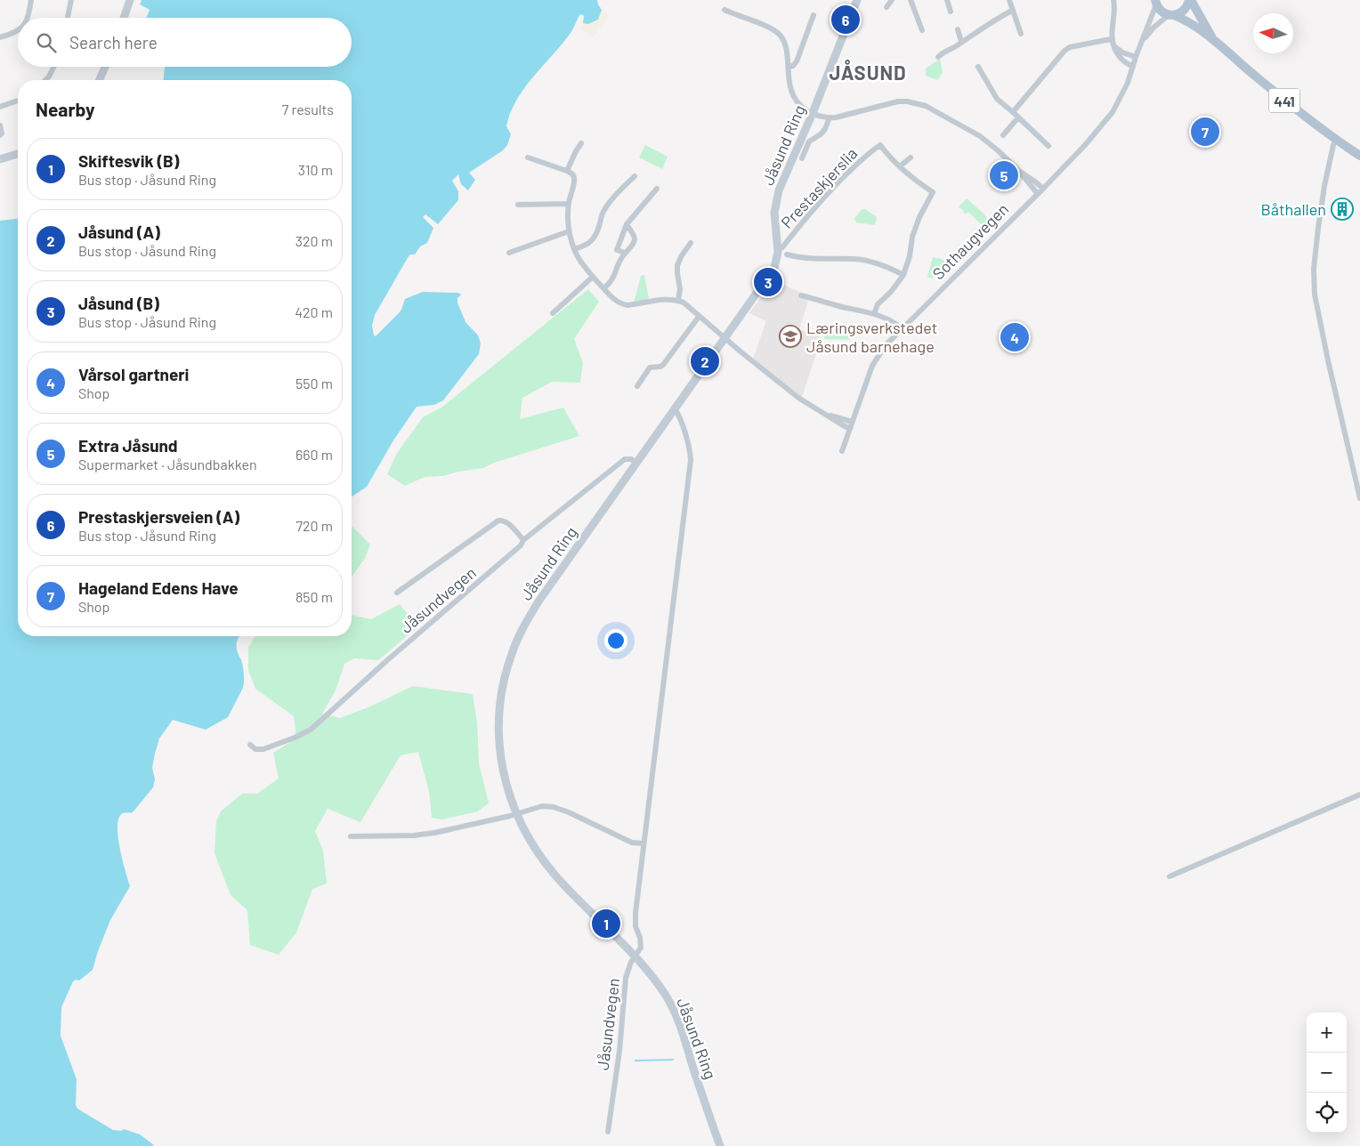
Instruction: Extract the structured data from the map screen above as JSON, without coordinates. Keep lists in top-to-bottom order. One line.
{"streets":{"main road":["441","Jåsund Ring"],"street":["Prestaskjerslia","Sothaugvegen","Jåsundvegen"]},"crossings":[["441","Sothaugvegen"],["Jåsund Ring","Prestaskjerslia"],["Jåsund Ring","Jåsundvegen"]],"districts":["JÅSUND"],"places":{"building":["Båthallen"],"school or university":["Læringsverkstedet Jåsund barnehage"]},"north":"left","page":{"pins":["6","7","5","3","4","2","1"],"search":"Search here","heading":["Nearby","7 results"],"list":[{"mark":"1","name":"Skiftesvik (B)","note":"Bus stop · Jåsund Ring","value":"310 m"},{"mark":"2","name":"Jåsund (A)","note":"Bus stop · Jåsund Ring","value":"320 m"},{"mark":"3","name":"Jåsund (B)","note":"Bus stop · Jåsund Ring","value":"420 m"},{"mark":"4","name":"Vårsol gartneri","note":"Shop","value":"550 m"},{"mark":"5","name":"Extra Jåsund","note":"Supermarket · Jåsundbakken","value":"660 m"},{"mark":"6","name":"Prestaskjersveien (A)","note":"Bus stop · Jåsund Ring","value":"720 m"},{"mark":"7","name":"Hageland Edens Have","note":"Shop","value":"850 m"}],"map_buttons":["+","−"]}}
